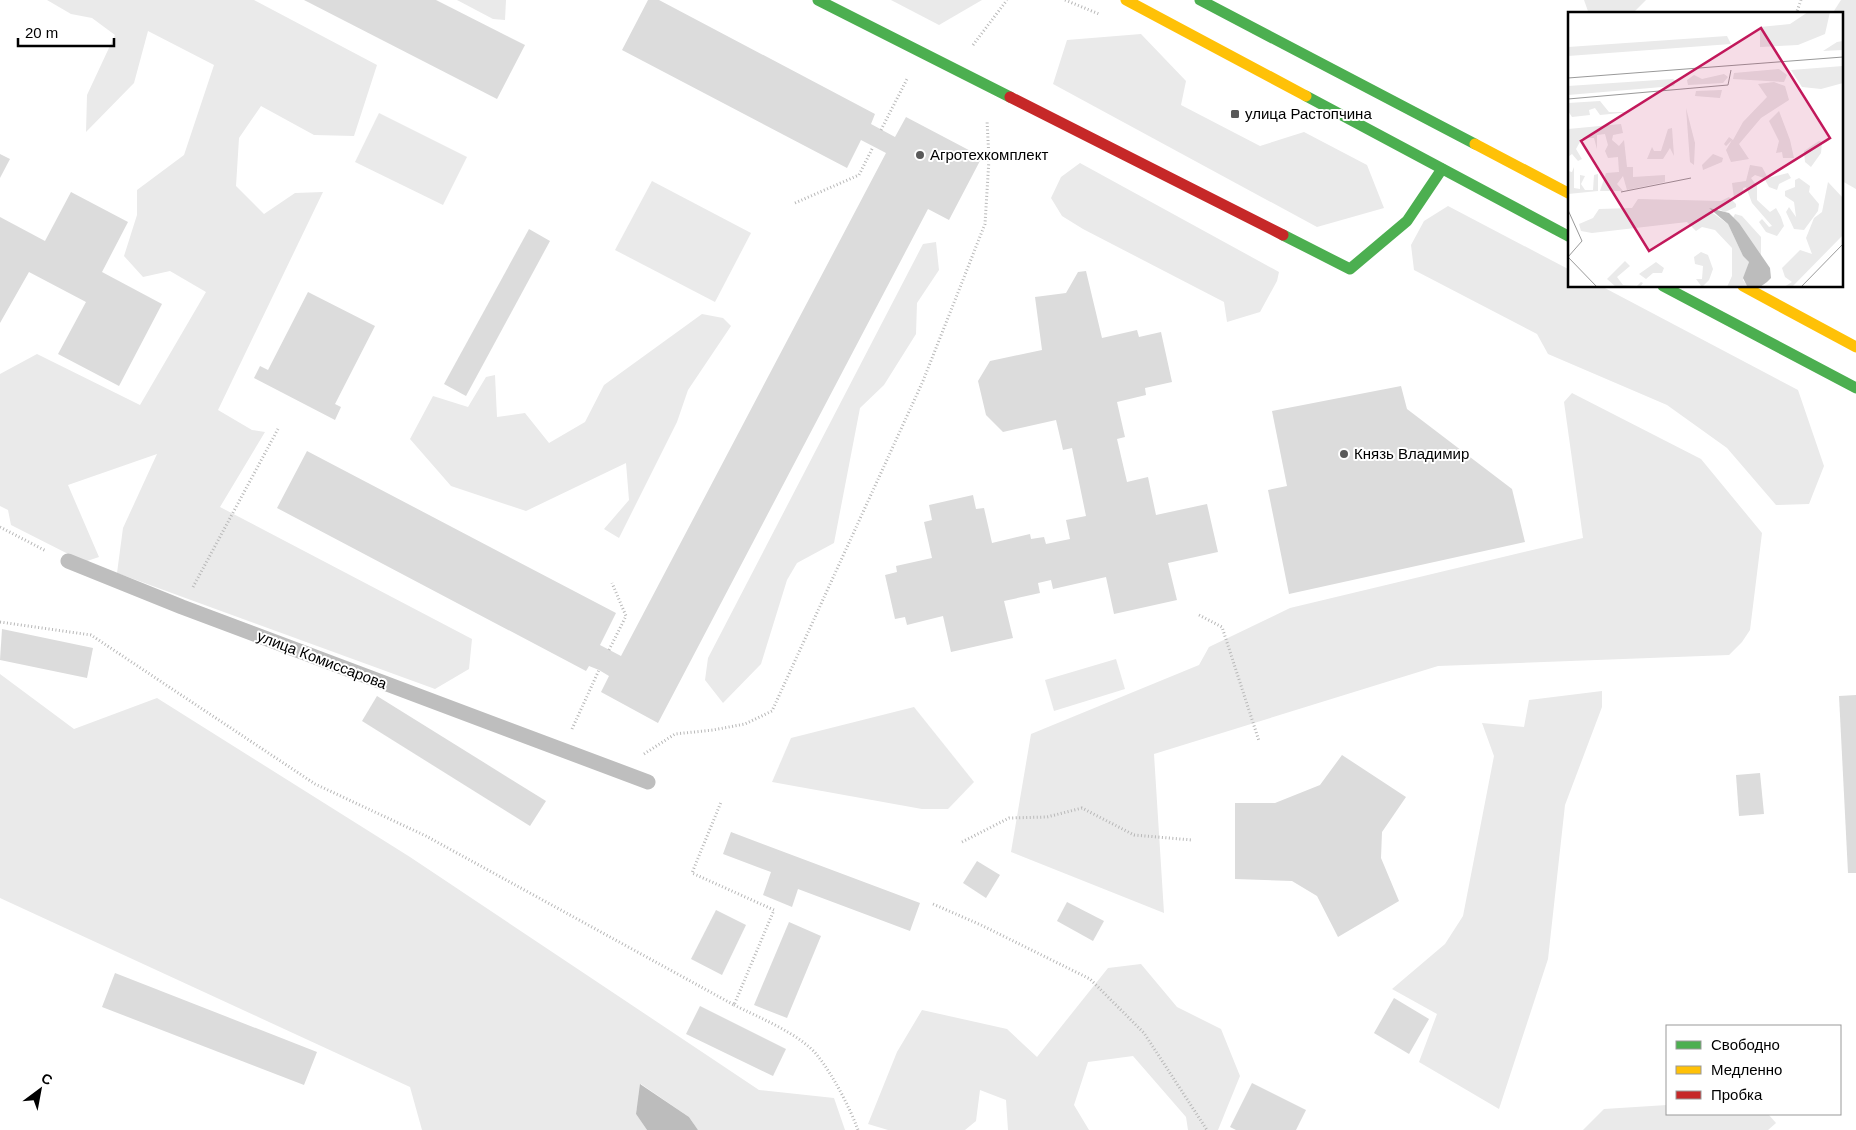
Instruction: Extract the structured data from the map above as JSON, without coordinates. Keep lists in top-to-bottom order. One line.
{"streets":{"lane":["улица Комиссарова"]},"places":{"transit":["улица Растопчина"],"other":["Агротехкомплект","Князь Владимир"]},"legend":["Свободно","Медленно","Пробка"],"scale_bar":"20 m","north":"top right"}
